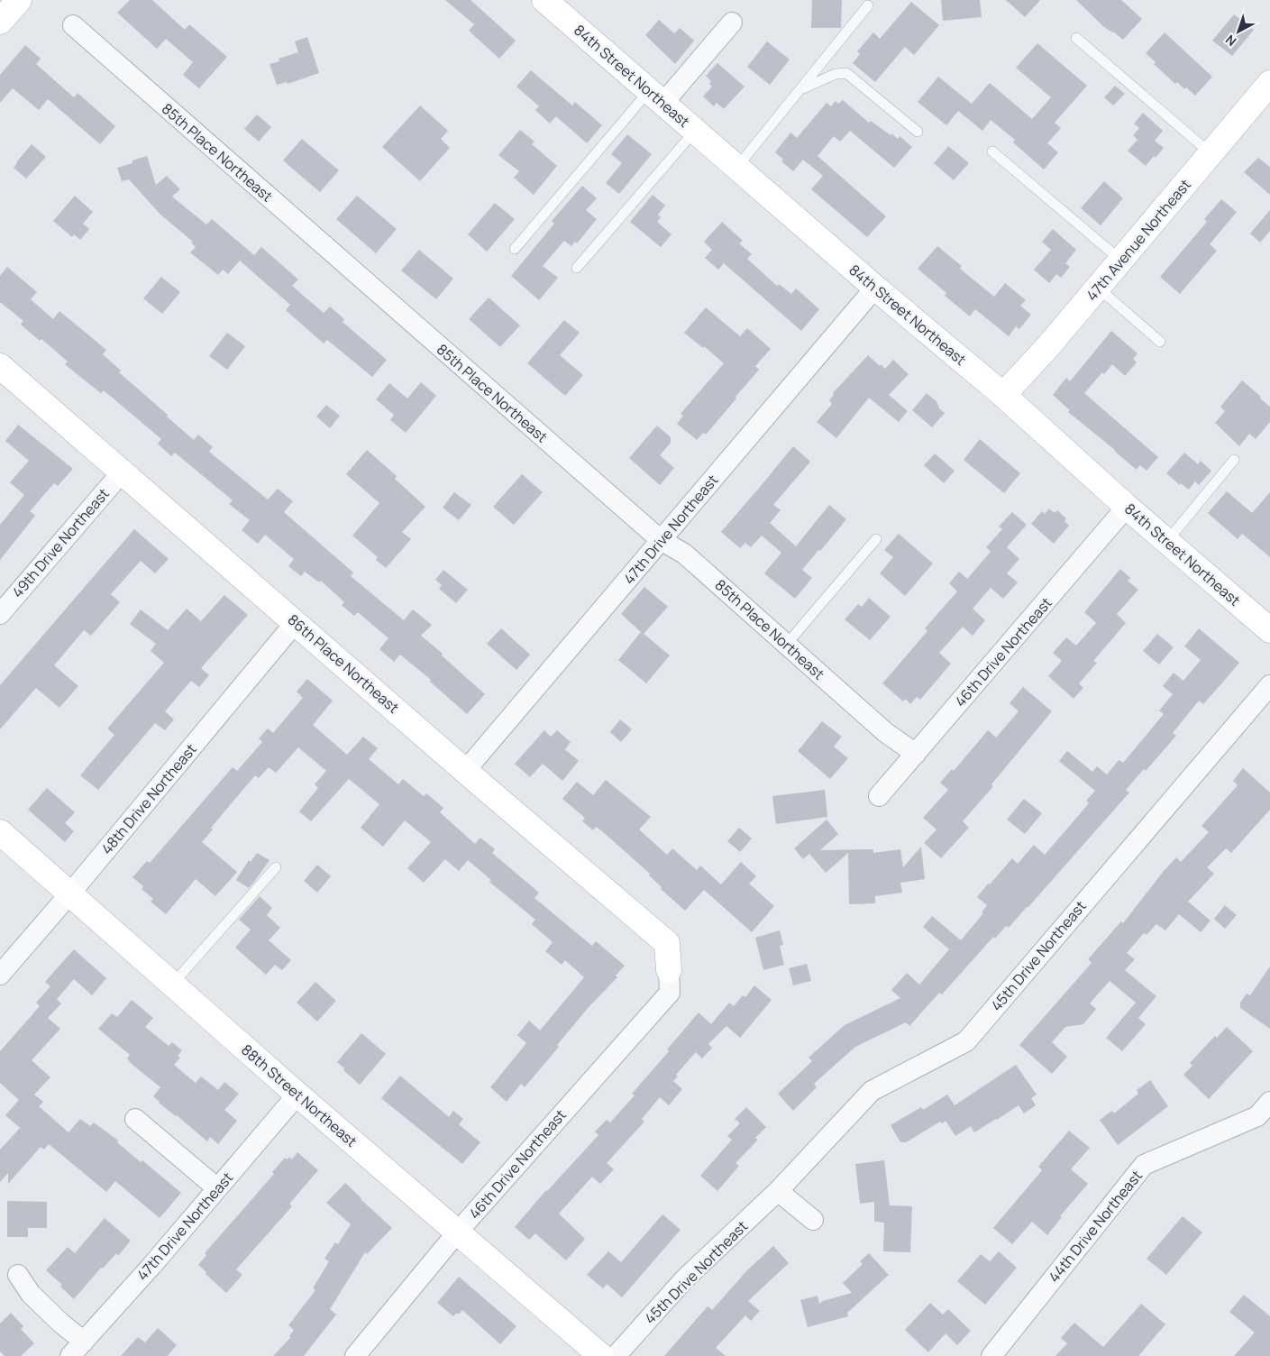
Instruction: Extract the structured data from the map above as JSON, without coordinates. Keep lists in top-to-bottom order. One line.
{"streets":{"street":["84th Street Northeast","85th Place Northeast","47th Avenue Northeast","47th Drive Northeast","49th Drive Northeast","46th Drive Northeast","86th Place Northeast","48th Drive Northeast","45th Drive Northeast","88th Street Northeast","44th Drive Northeast"]},"crossings":[["84th Street Northeast","47th Avenue Northeast"],["84th Street Northeast","47th Drive Northeast"],["84th Street Northeast","46th Drive Northeast"],["85th Place Northeast","47th Drive Northeast"],["85th Place Northeast","46th Drive Northeast"],["47th Drive Northeast","86th Place Northeast"],["47th Drive Northeast","88th Street Northeast"],["49th Drive Northeast","86th Place Northeast"],["46th Drive Northeast","86th Place Northeast"],["46th Drive Northeast","88th Street Northeast"],["86th Place Northeast","48th Drive Northeast"],["48th Drive Northeast","88th Street Northeast"]],"north":"bottom left"}
